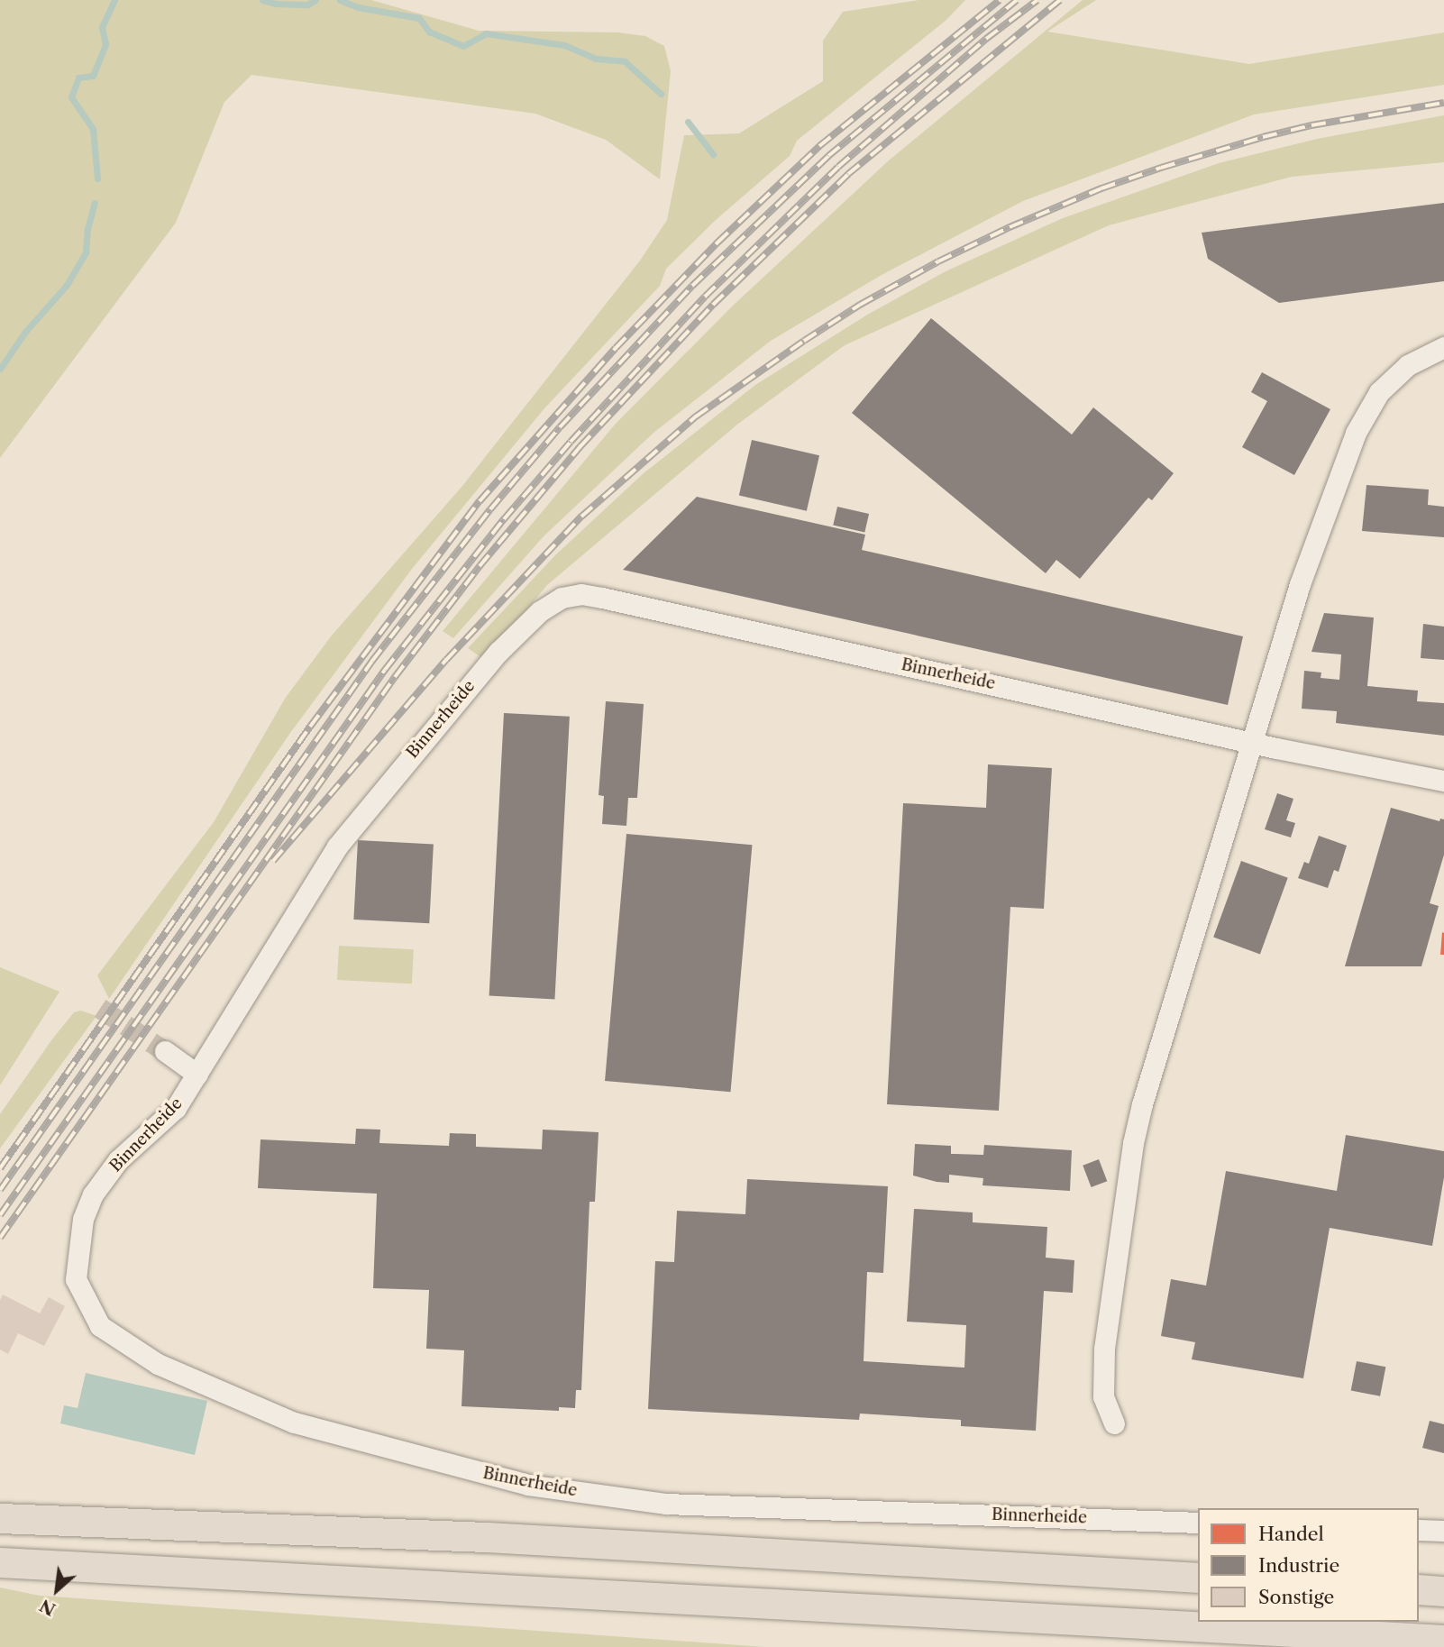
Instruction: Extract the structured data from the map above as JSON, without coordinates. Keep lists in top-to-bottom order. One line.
{"streets":{"street":["Binnerheide"]},"legend":["Handel","Industrie","Sonstige"],"north":"bottom left"}
